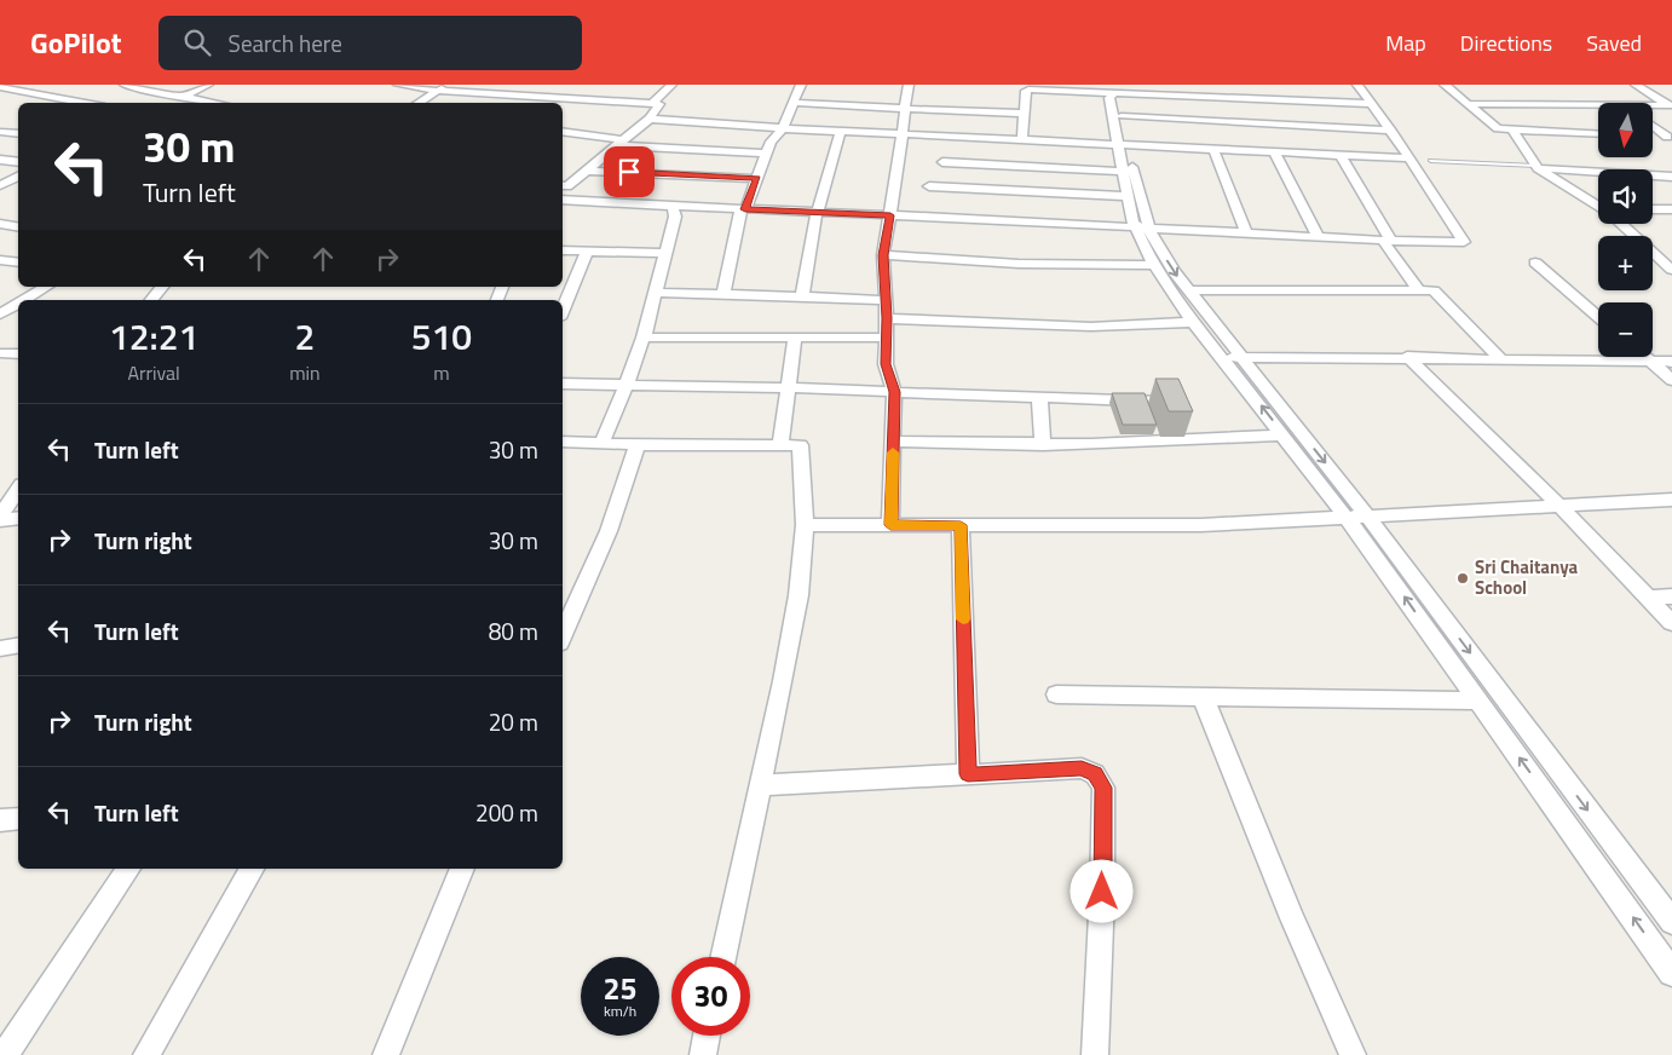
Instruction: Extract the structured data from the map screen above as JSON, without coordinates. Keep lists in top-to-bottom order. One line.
{"places":["Sri Chaitanya School"],"north":"bottom","page":{"header":"GoPilot","search":"Search here","nav":["Map","Directions","Saved"],"map_buttons":["+","−"],"turn":["30 m","Turn left"],"eta":["12:21","Arrival","2","min","510","m"],"list":[{"name":"Turn left","value":"30 m"},{"name":"Turn right","value":"30 m"},{"name":"Turn left","value":"80 m"},{"name":"Turn right","value":"20 m"},{"name":"Turn left","value":"200 m"}],"speed":"25 km/h","limit":"30"}}
